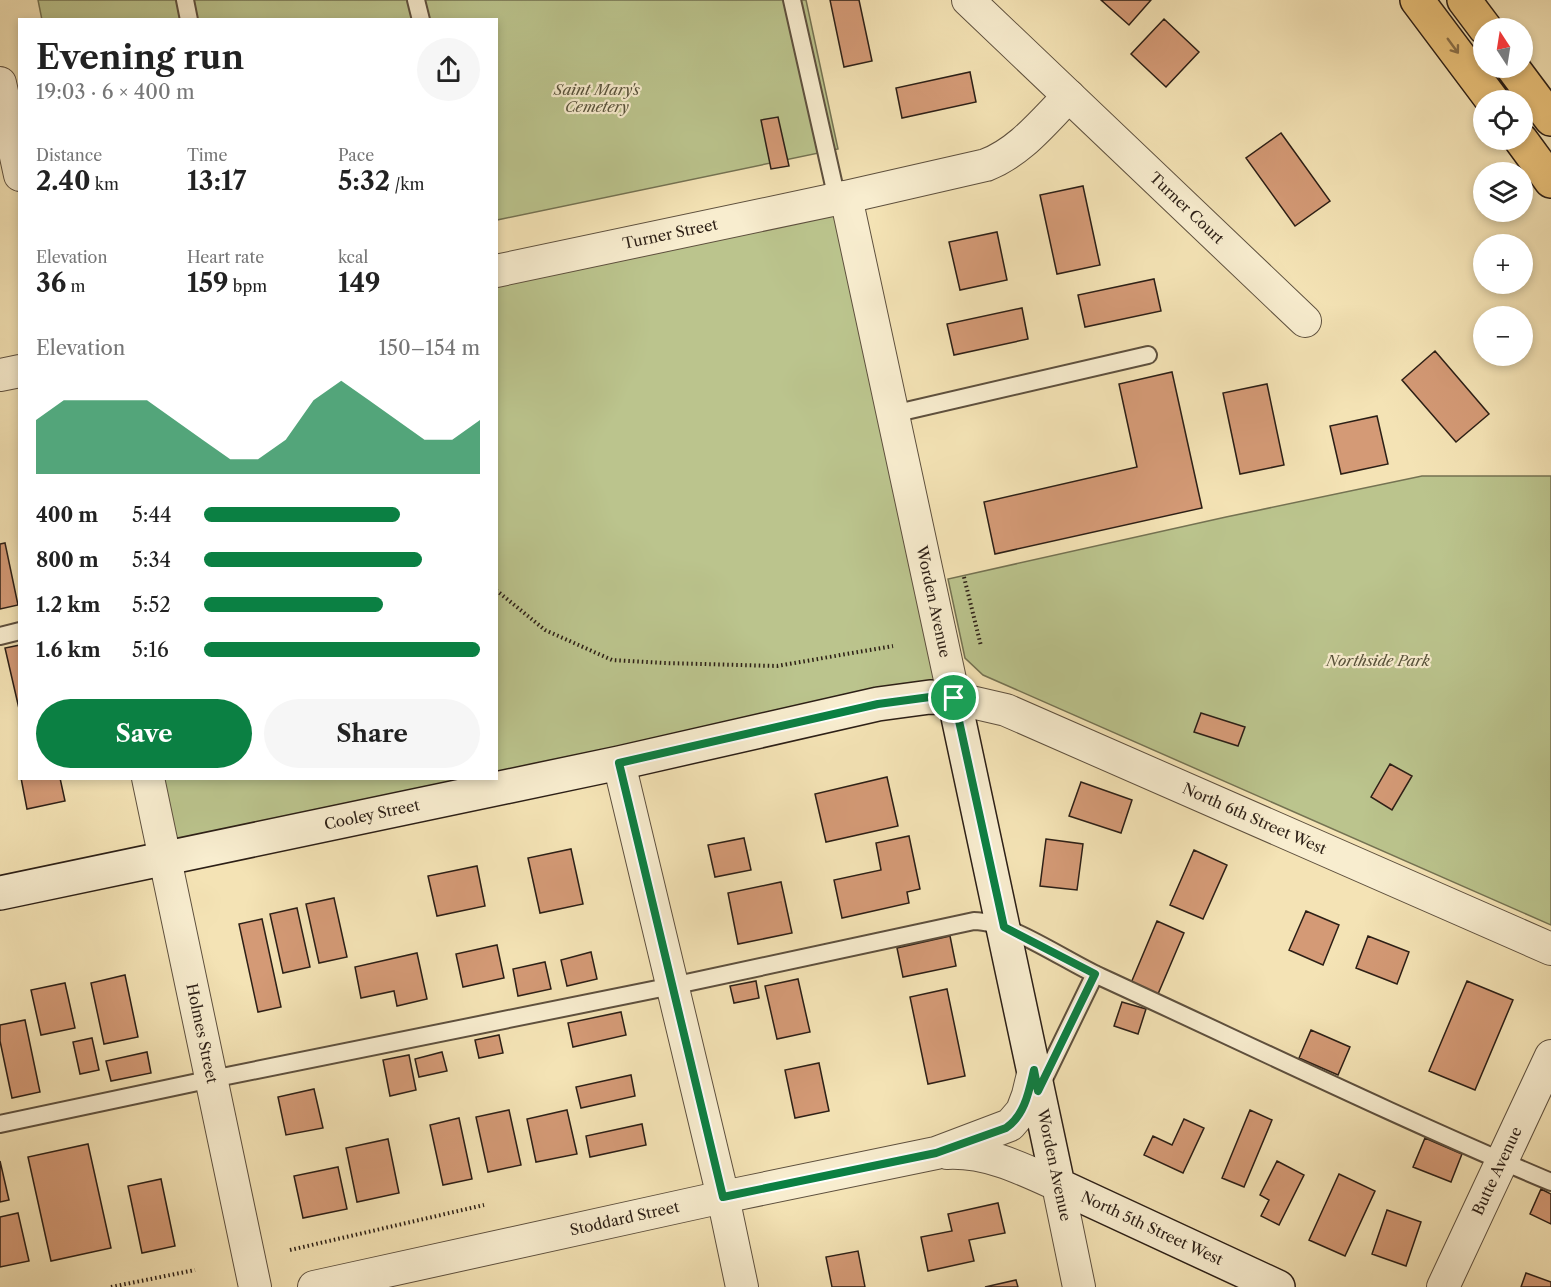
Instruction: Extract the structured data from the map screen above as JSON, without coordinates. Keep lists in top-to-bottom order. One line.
{"streets":{"street":["Turner Court","Turner Street","Worden Avenue","Cooley Street","North 6th Street West","Holmes Street","Butte Avenue","Stoddard Street","North 5th Street West"]},"crossings":[["Turner Street","Worden Avenue"],["Worden Avenue","Cooley Street"],["Worden Avenue","North 6th Street West"],["Worden Avenue","Stoddard Street"],["Worden Avenue","North 5th Street West"],["Cooley Street","North 6th Street West"],["Cooley Street","Holmes Street"],["Stoddard Street","North 5th Street West"]],"parks":["Saint Mary's Cemetery","Northside Park"],"north":"top","page":{"map_buttons":["+","−"],"heading":["Evening run","19:03 · 6 × 400 m"],"stats":[["Distance","2.40 km"],["Time","13:17"],["Pace","5:32 /km"],["Elevation","36 m"],["Heart rate","159 bpm"],["kcal","149"]],"chart":["Elevation","150–154 m"],"list":[{"name":"400 m","note":"5:44"},{"name":"800 m","note":"5:34"},{"name":"1.2 km","note":"5:52"},{"name":"1.6 km","note":"5:16"}],"buttons":["Save","Share"]}}
